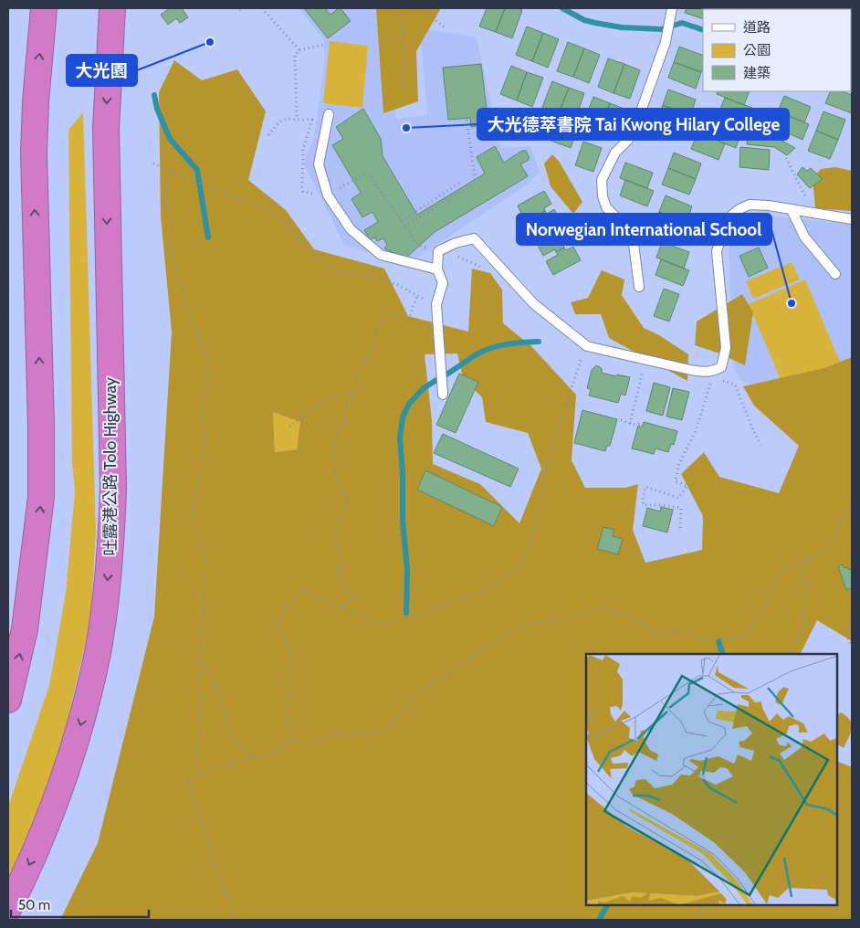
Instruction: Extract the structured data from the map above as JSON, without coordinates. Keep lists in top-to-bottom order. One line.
{"streets":{"highway":["吐露港公路 Tolo Highway"]},"places":["大光園","大光德萃書院 Tai Kwong Hilary College","Norwegian International School"],"legend":["道路","公園","建築"],"scale_bar":"50 m"}
